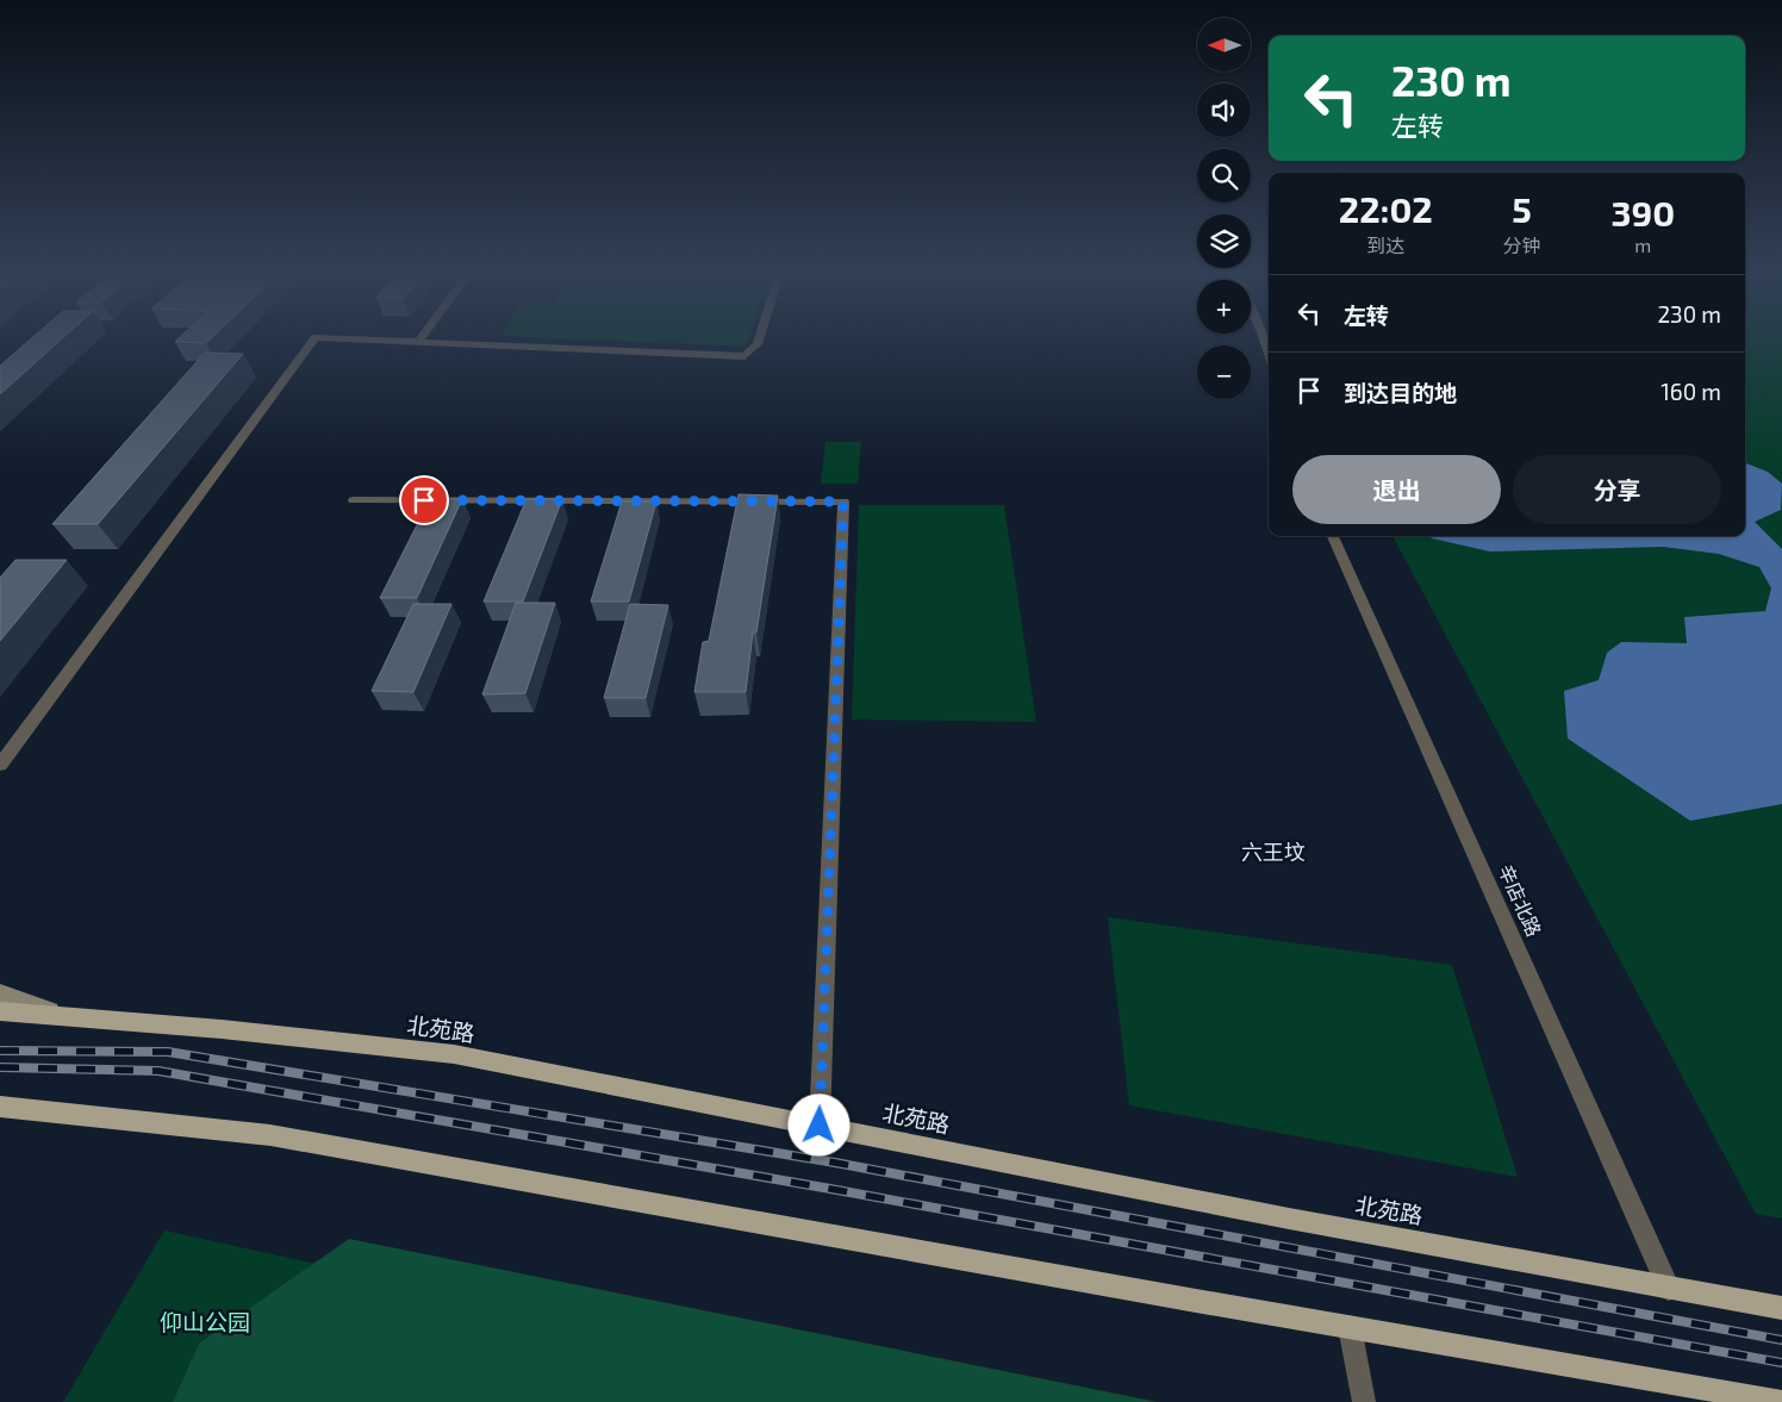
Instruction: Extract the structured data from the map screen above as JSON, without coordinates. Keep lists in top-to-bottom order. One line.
{"streets":{"main road":["北苑路"],"street":["辛店北路"]},"crossings":[["辛店北路","北苑路"]],"districts":["六王坟"],"parks":["仰山公园"],"north":"left","page":{"map_buttons":["+","−"],"turn":["230 m","左转"],"eta":["22:02","到达","5","分钟","390","m"],"list":[{"name":"左转","value":"230 m"},{"name":"到达目的地","value":"160 m"}],"buttons":["退出","分享"]}}
